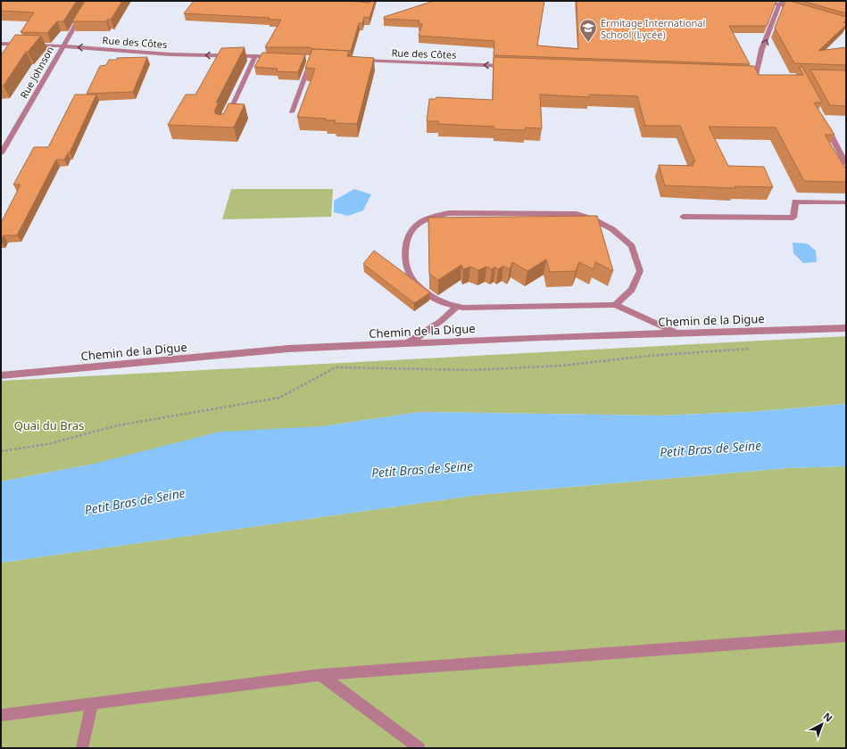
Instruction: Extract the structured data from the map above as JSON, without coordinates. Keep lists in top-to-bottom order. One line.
{"streets":{"street":["Rue des Côtes","Rue Johnson","Chemin de la Digue"]},"crossings":[["Rue des Côtes","Rue Johnson"]],"one_way":["Rue des Côtes"],"water":["Petit Bras de Seine"],"parks":["Quai du Bras"],"places":{"school or university":["Ermitage International School (Lycée)"]},"north":"top right"}
